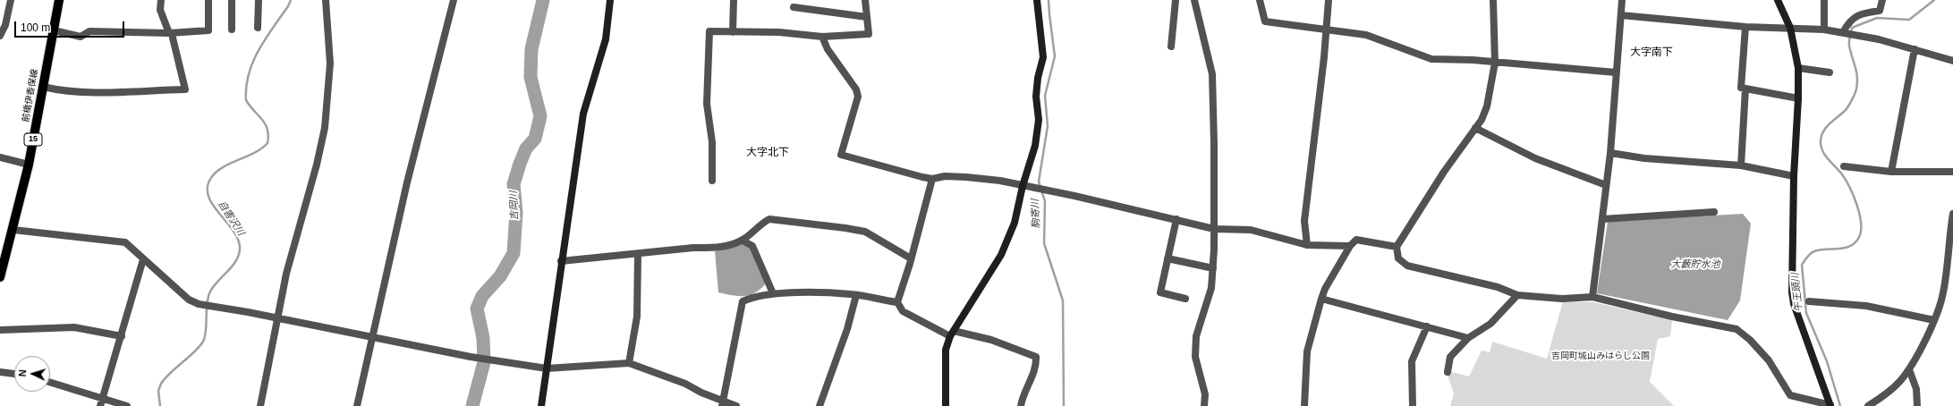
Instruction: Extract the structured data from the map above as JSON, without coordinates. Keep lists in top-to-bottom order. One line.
{"streets":{"main road":["前橋伊香保線","15"]},"districts":["大字南下","大字北下"],"water":["吉岡川","駒寄川","自害沢川","大藪貯水池","午王頭川"],"parks":["吉岡町城山みはらし公園"],"scale_bar":"100 m","north":"left"}
